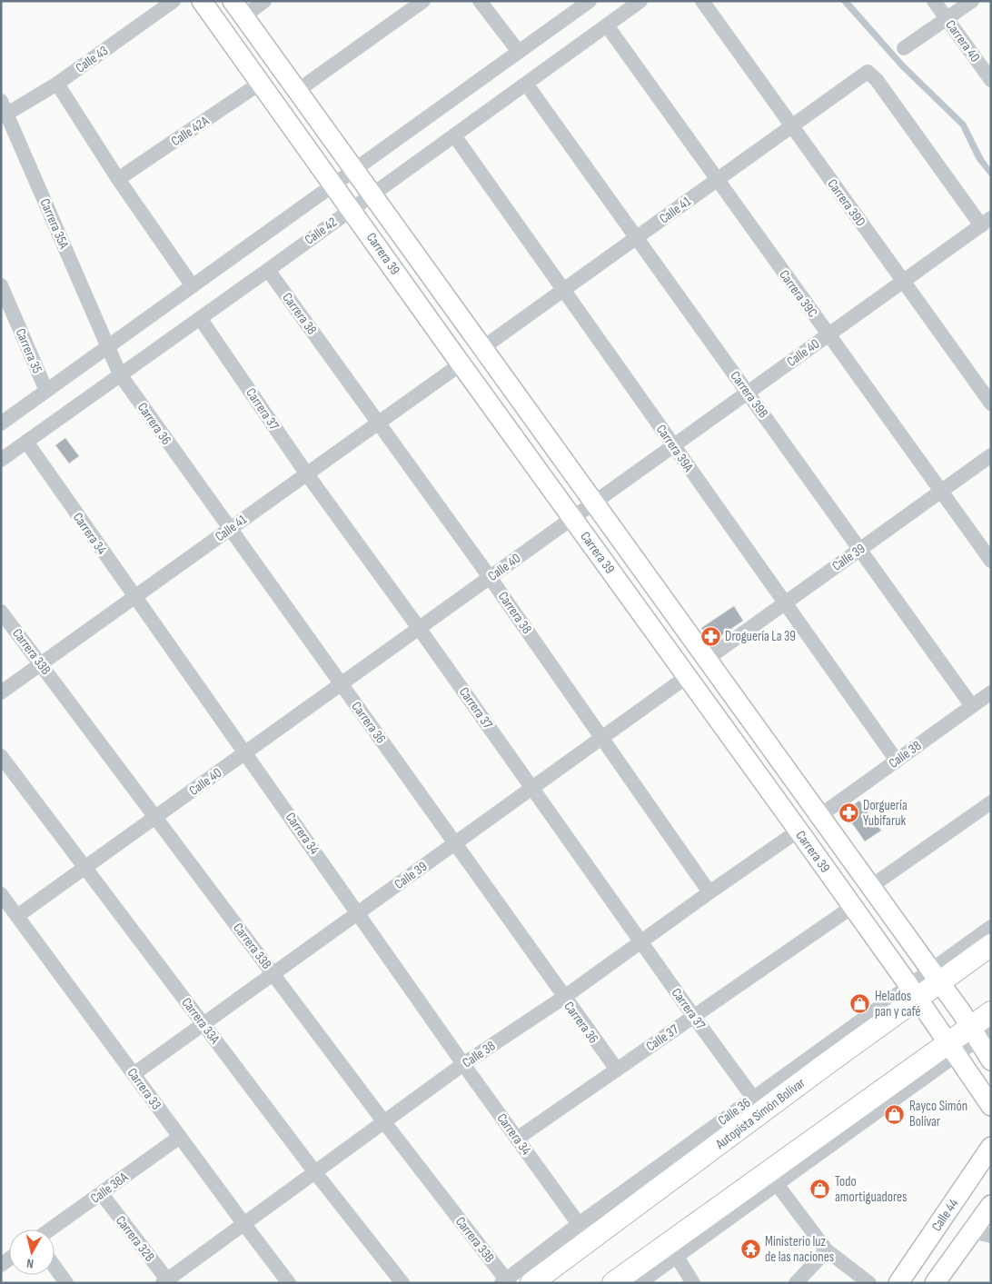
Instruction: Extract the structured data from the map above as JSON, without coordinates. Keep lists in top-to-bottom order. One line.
{"streets":{"highway":["Autopista Simón Bolívar"],"main road":["Carrera 39","Calle 44"],"street":["Carrera 40","Calle 43","Calle 42A","Carrera 39D","Calle 41","Carrera 35A","Calle 42","Carrera 39C","Carrera 38","Carrera 35","Calle 40","Carrera 39B","Carrera 37","Carrera 36","Carrera 39A","Carrera 34","Calle 39","Carrera 33B","Calle 38","Carrera 33A","Calle 37","Carrera 33","Calle 36","Calle 38A","Carrera 32B"]},"crossings":[["Calle 43","Carrera 35A"],["Calle 42A","Carrera 39"],["Carrera 39D","Calle 41"],["Carrera 39D","Calle 40"],["Calle 41","Carrera 39"],["Calle 41","Carrera 39C"],["Calle 41","Carrera 38"],["Calle 41","Calle 40"],["Calle 41","Carrera 39B"],["Calle 41","Carrera 37"],["Calle 41","Carrera 36"],["Calle 41","Carrera 39A"],["Calle 41","Carrera 34"],["Calle 41","Carrera 33B"],["Calle 42","Carrera 39"],["Calle 42","Carrera 39C"],["Calle 42","Carrera 38"],["Calle 42","Carrera 39B"],["Calle 42","Carrera 37"],["Calle 42","Carrera 36"],["Calle 42","Carrera 39A"],["Calle 42","Carrera 34"],["Carrera 39","Calle 40"],["Carrera 39","Calle 39"],["Carrera 39","Calle 38"],["Carrera 39","Calle 37"],["Carrera 39","Autopista Simón Bolívar"],["Carrera 39C","Calle 40"],["Carrera 39C","Calle 39"],["Carrera 38","Calle 40"],["Carrera 38","Calle 39"],["Carrera 38","Calle 38"],["Calle 40","Carrera 39B"],["Calle 40","Carrera 37"],["Calle 40","Carrera 36"],["Calle 40","Carrera 39A"],["Calle 40","Carrera 34"],["Calle 40","Carrera 33B"],["Calle 40","Carrera 33A"],["Calle 40","Carrera 33"],["Carrera 39B","Calle 39"],["Carrera 39B","Calle 38"],["Carrera 37","Calle 39"],["Carrera 37","Calle 38"],["Carrera 37","Calle 37"],["Carrera 37","Calle 36"],["Carrera 36","Calle 39"],["Carrera 36","Calle 38"],["Carrera 36","Calle 37"],["Carrera 39A","Calle 39"],["Carrera 39A","Calle 38"],["Carrera 34","Calle 39"],["Carrera 34","Calle 38"],["Carrera 34","Calle 37"],["Carrera 34","Calle 36"],["Calle 39","Carrera 33B"],["Calle 39","Carrera 33A"],["Calle 39","Carrera 33"],["Carrera 33B","Calle 38"],["Carrera 33B","Calle 36"],["Calle 38","Carrera 33A"],["Calle 38","Carrera 33"],["Calle 38","Carrera 32B"],["Carrera 33","Calle 38A"],["Calle 36","Autopista Simón Bolívar"],["Calle 38A","Carrera 32B"]],"places":{"pharmacy":["Droguería La 39","Dorguería Yubifaruk"],"shop":["Helados pan y café","Rayco Simón Bolívar","Todo amortiguadores"],"temple":["Ministerio luz de las naciones"]},"north":"bottom"}
